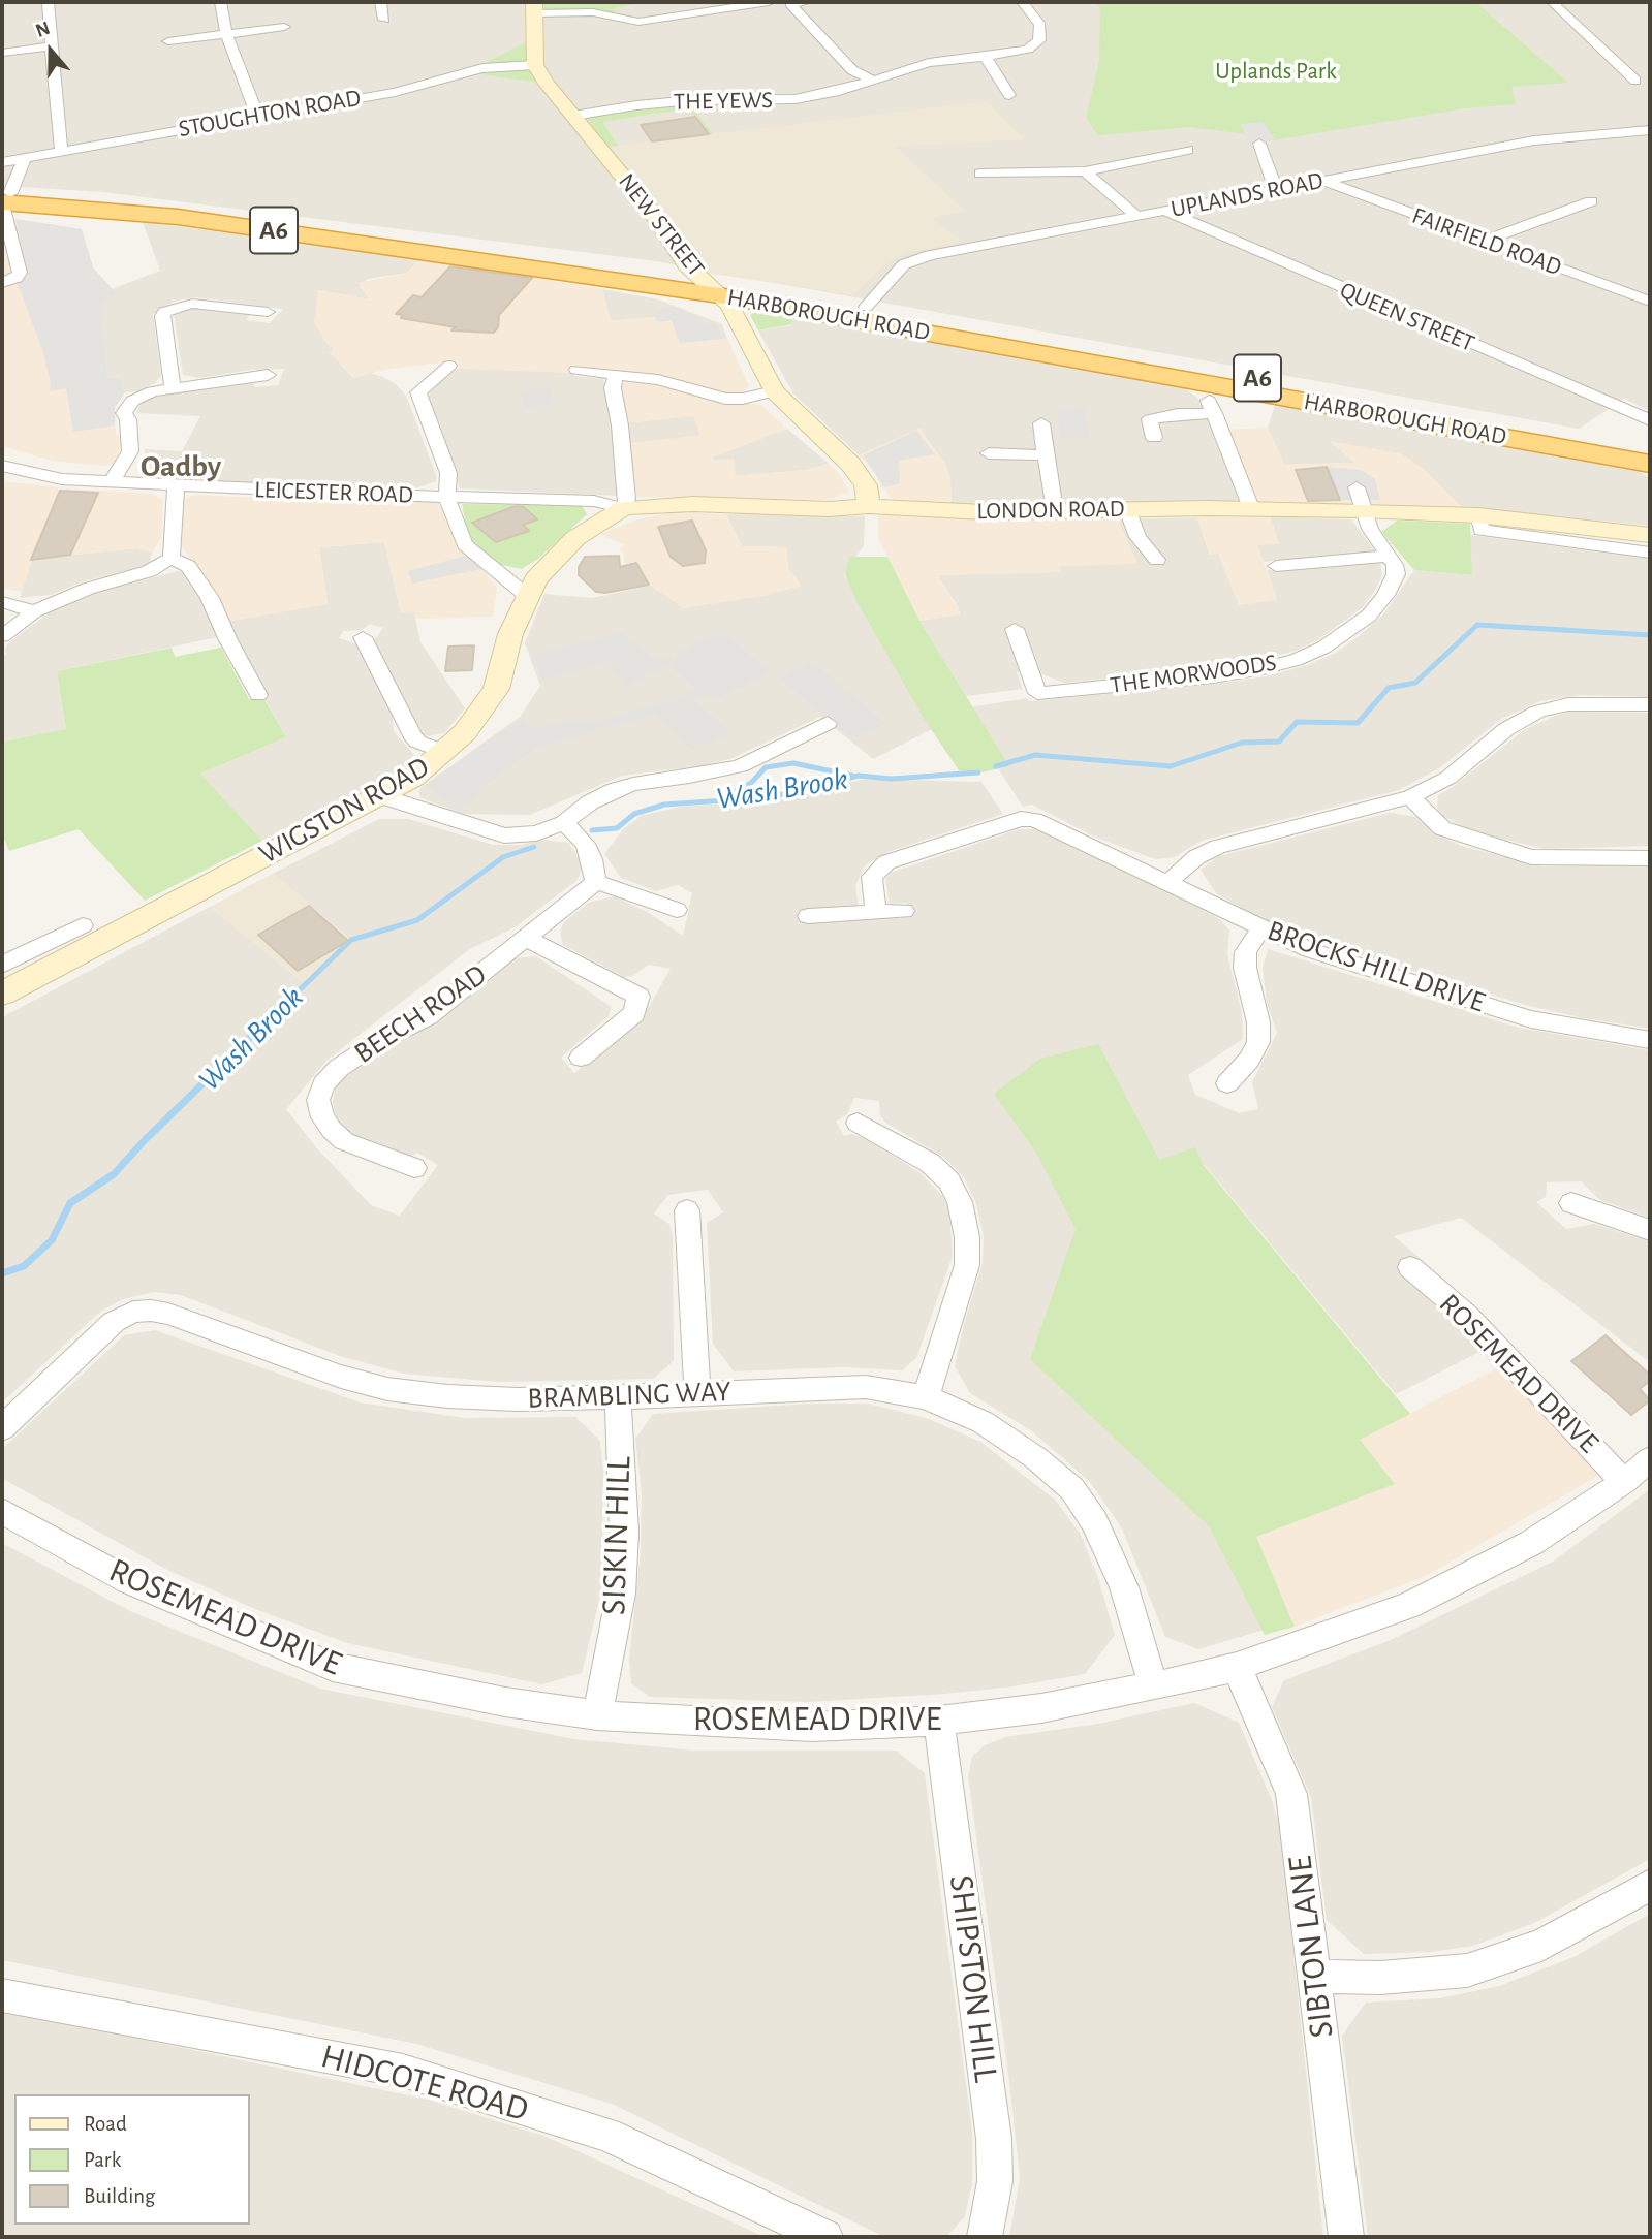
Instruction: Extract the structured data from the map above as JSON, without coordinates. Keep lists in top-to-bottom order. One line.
{"streets":{"highway":["A6","HARBOROUGH ROAD"],"main road":["NEW STREET","LONDON ROAD","WIGSTON ROAD"],"street":["THE YEWS","STOUGHTON ROAD","UPLANDS ROAD","FAIRFIELD ROAD","QUEEN STREET","LEICESTER ROAD","THE MORWOODS","BROCKS HILL DRIVE","BEECH ROAD","ROSEMEAD DRIVE","BRAMBLING WAY","SISKIN HILL","SIBTON LANE","SHIPSTON HILL","HIDCOTE ROAD"]},"crossings":[["THE YEWS","NEW STREET"],["STOUGHTON ROAD","NEW STREET"],["UPLANDS ROAD","A6"],["UPLANDS ROAD","FAIRFIELD ROAD"],["UPLANDS ROAD","HARBOROUGH ROAD"],["UPLANDS ROAD","QUEEN STREET"],["NEW STREET","A6"],["NEW STREET","HARBOROUGH ROAD"],["NEW STREET","LONDON ROAD"],["A6","HARBOROUGH ROAD"],["LEICESTER ROAD","LONDON ROAD"],["LEICESTER ROAD","WIGSTON ROAD"],["LONDON ROAD","WIGSTON ROAD"],["ROSEMEAD DRIVE","BRAMBLING WAY"],["ROSEMEAD DRIVE","SISKIN HILL"],["ROSEMEAD DRIVE","SIBTON LANE"],["ROSEMEAD DRIVE","SHIPSTON HILL"],["BRAMBLING WAY","SISKIN HILL"]],"districts":["Oadby"],"water":["Wash Brook"],"parks":["Uplands Park"],"legend":["Road","Park","Building"],"north":"top"}
